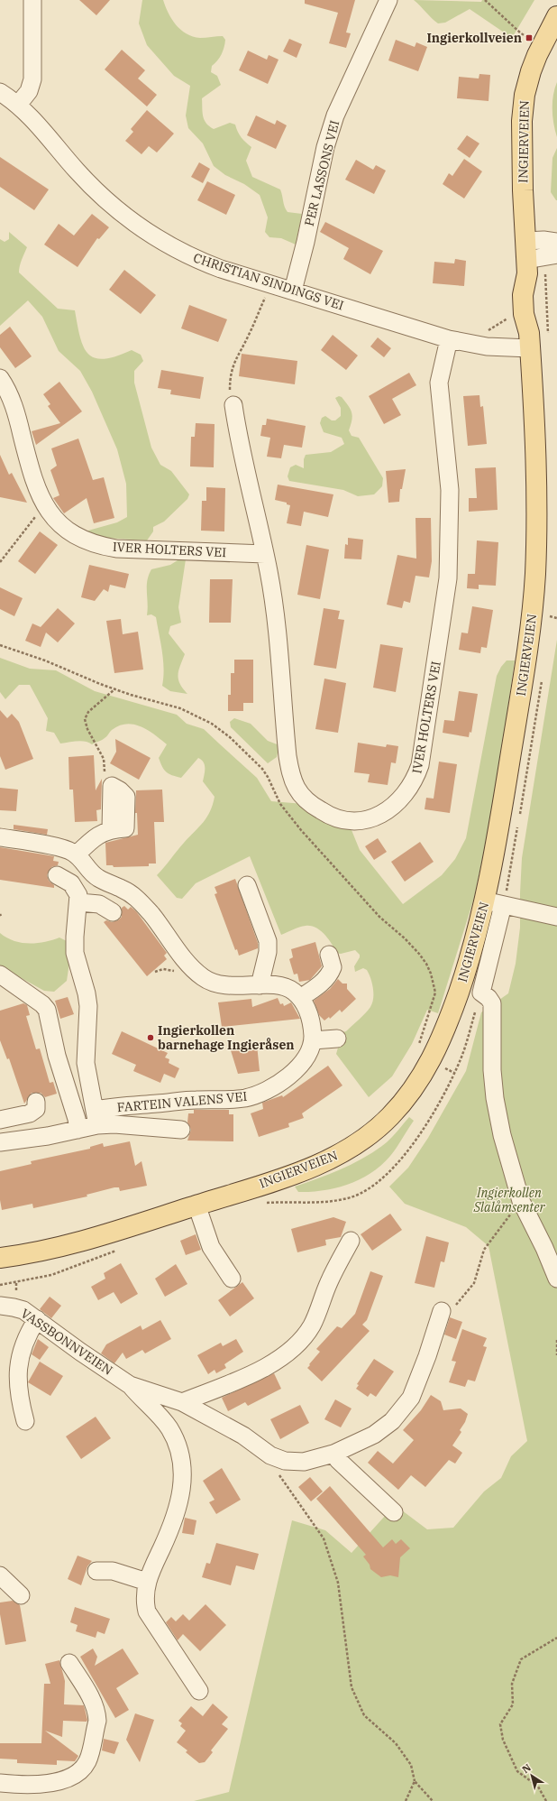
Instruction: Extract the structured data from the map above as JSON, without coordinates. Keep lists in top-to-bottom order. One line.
{"streets":{"main road":["INGIERVEIEN"],"street":["PER LASSONS VEI","CHRISTIAN SINDINGS VEI","IVER HOLTERS VEI","FARTEIN VALENS VEI","VASSBONNVEIEN"]},"crossings":[["INGIERVEIEN","CHRISTIAN SINDINGS VEI"],["PER LASSONS VEI","CHRISTIAN SINDINGS VEI"],["CHRISTIAN SINDINGS VEI","IVER HOLTERS VEI"]],"parks":["Ingierkollen Slalåmsenter"],"places":{"transit":["Ingierkollveien"],"other":["Ingierkollen barnehage Ingieråsen"]},"north":"top left"}
